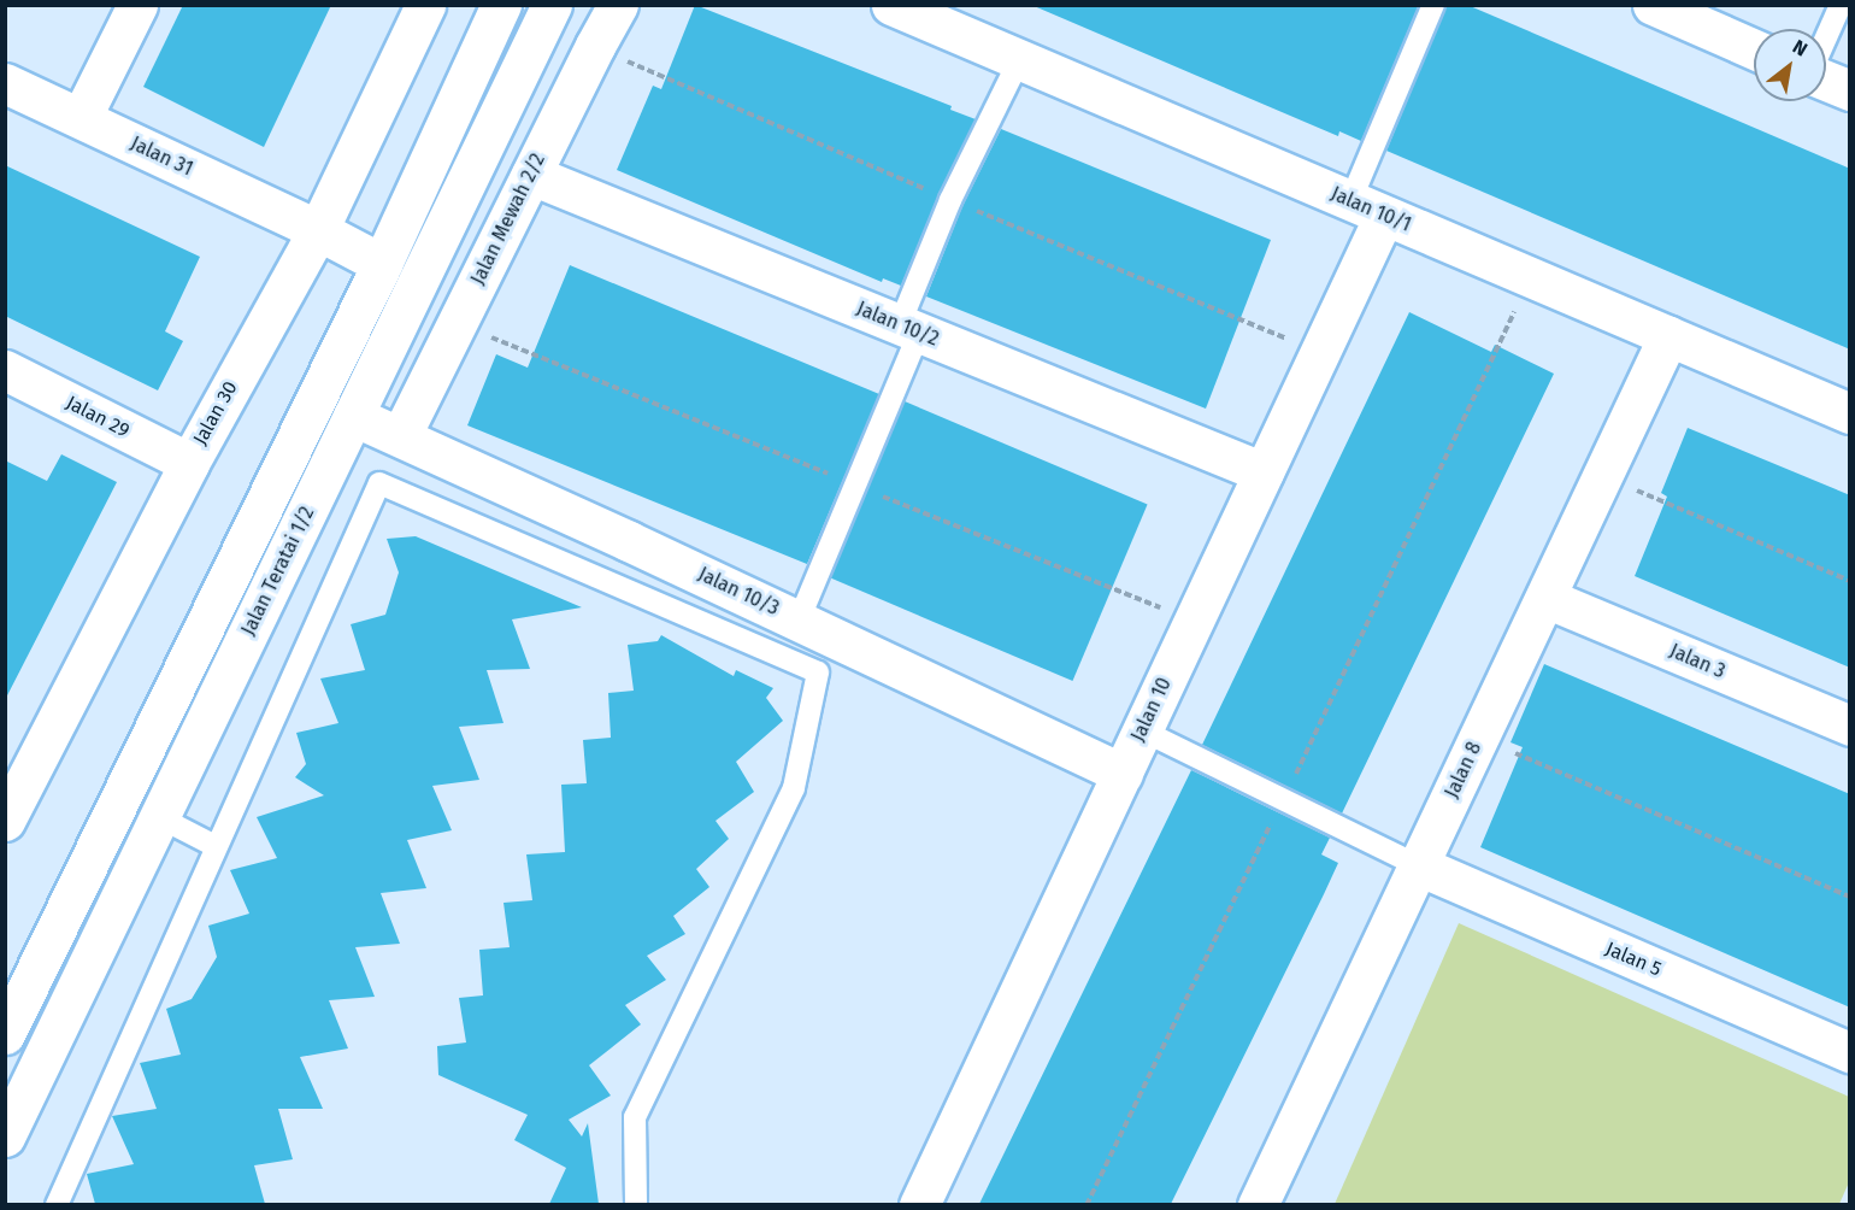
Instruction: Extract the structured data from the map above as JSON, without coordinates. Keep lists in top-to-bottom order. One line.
{"streets":{"street":["Jalan 31","Jalan 10/1","Jalan Mewah 2/2","Jalan 10/2","Jalan 30","Jalan 29","Jalan Teratai 1/2","Jalan 10/3","Jalan 3","Jalan 10","Jalan 8","Jalan 5"]},"crossings":[["Jalan 31","Jalan 30"],["Jalan 10/1","Jalan 10"],["Jalan 10/1","Jalan 8"],["Jalan Mewah 2/2","Jalan 10/2"],["Jalan Mewah 2/2","Jalan 10/3"],["Jalan 10/2","Jalan 10"],["Jalan 30","Jalan 29"],["Jalan Teratai 1/2","Jalan 10/3"],["Jalan 10/3","Jalan 10"],["Jalan 3","Jalan 8"],["Jalan 8","Jalan 5"]],"north":"top right"}
